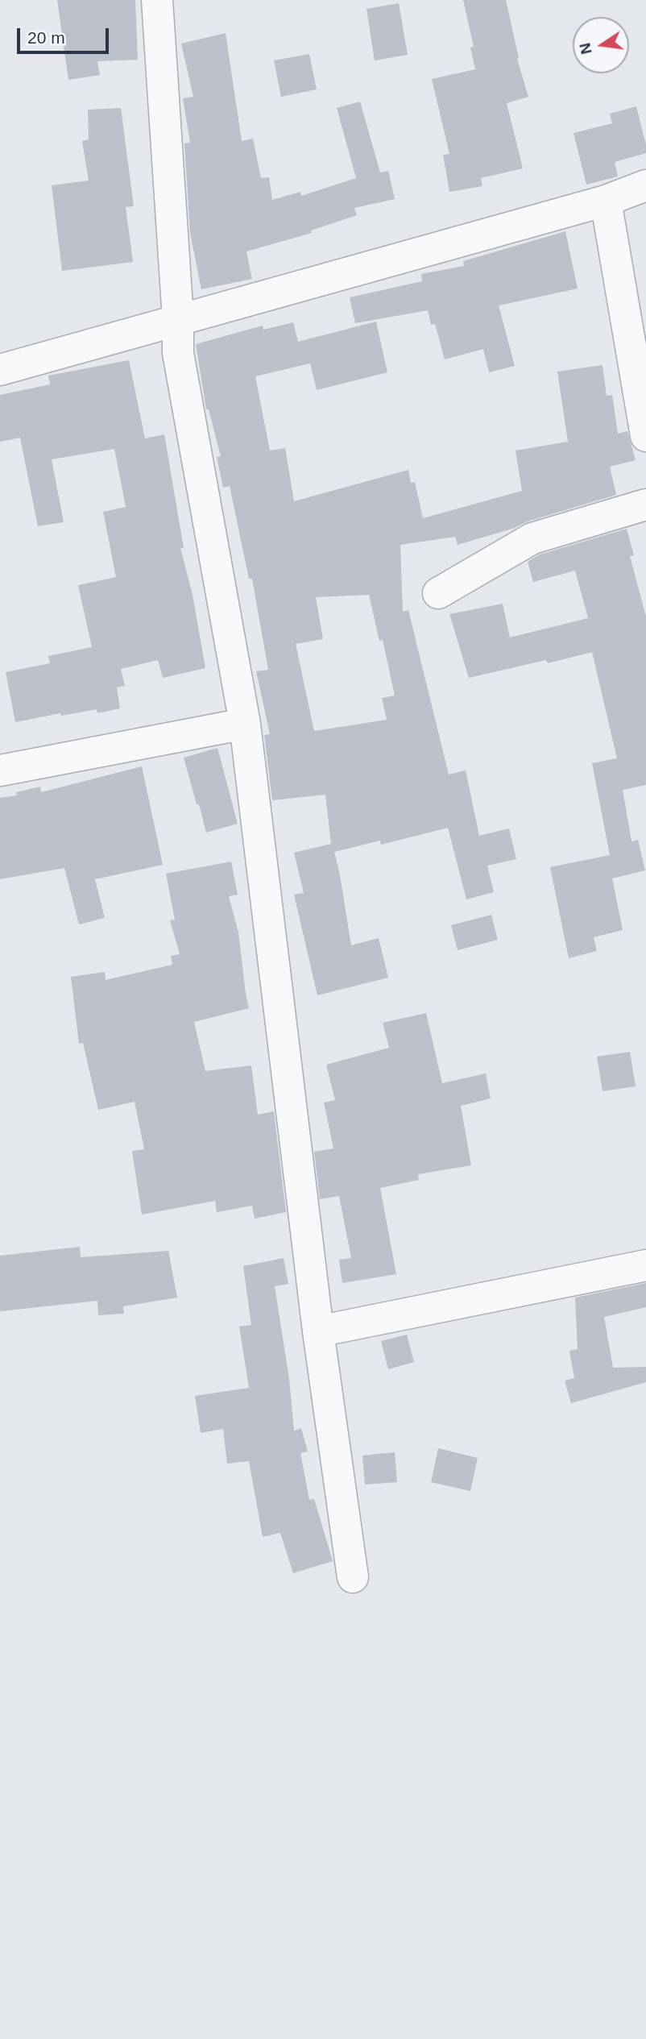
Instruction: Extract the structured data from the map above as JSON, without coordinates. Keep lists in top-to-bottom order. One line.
{"scale_bar":"20 m","north":"left"}
